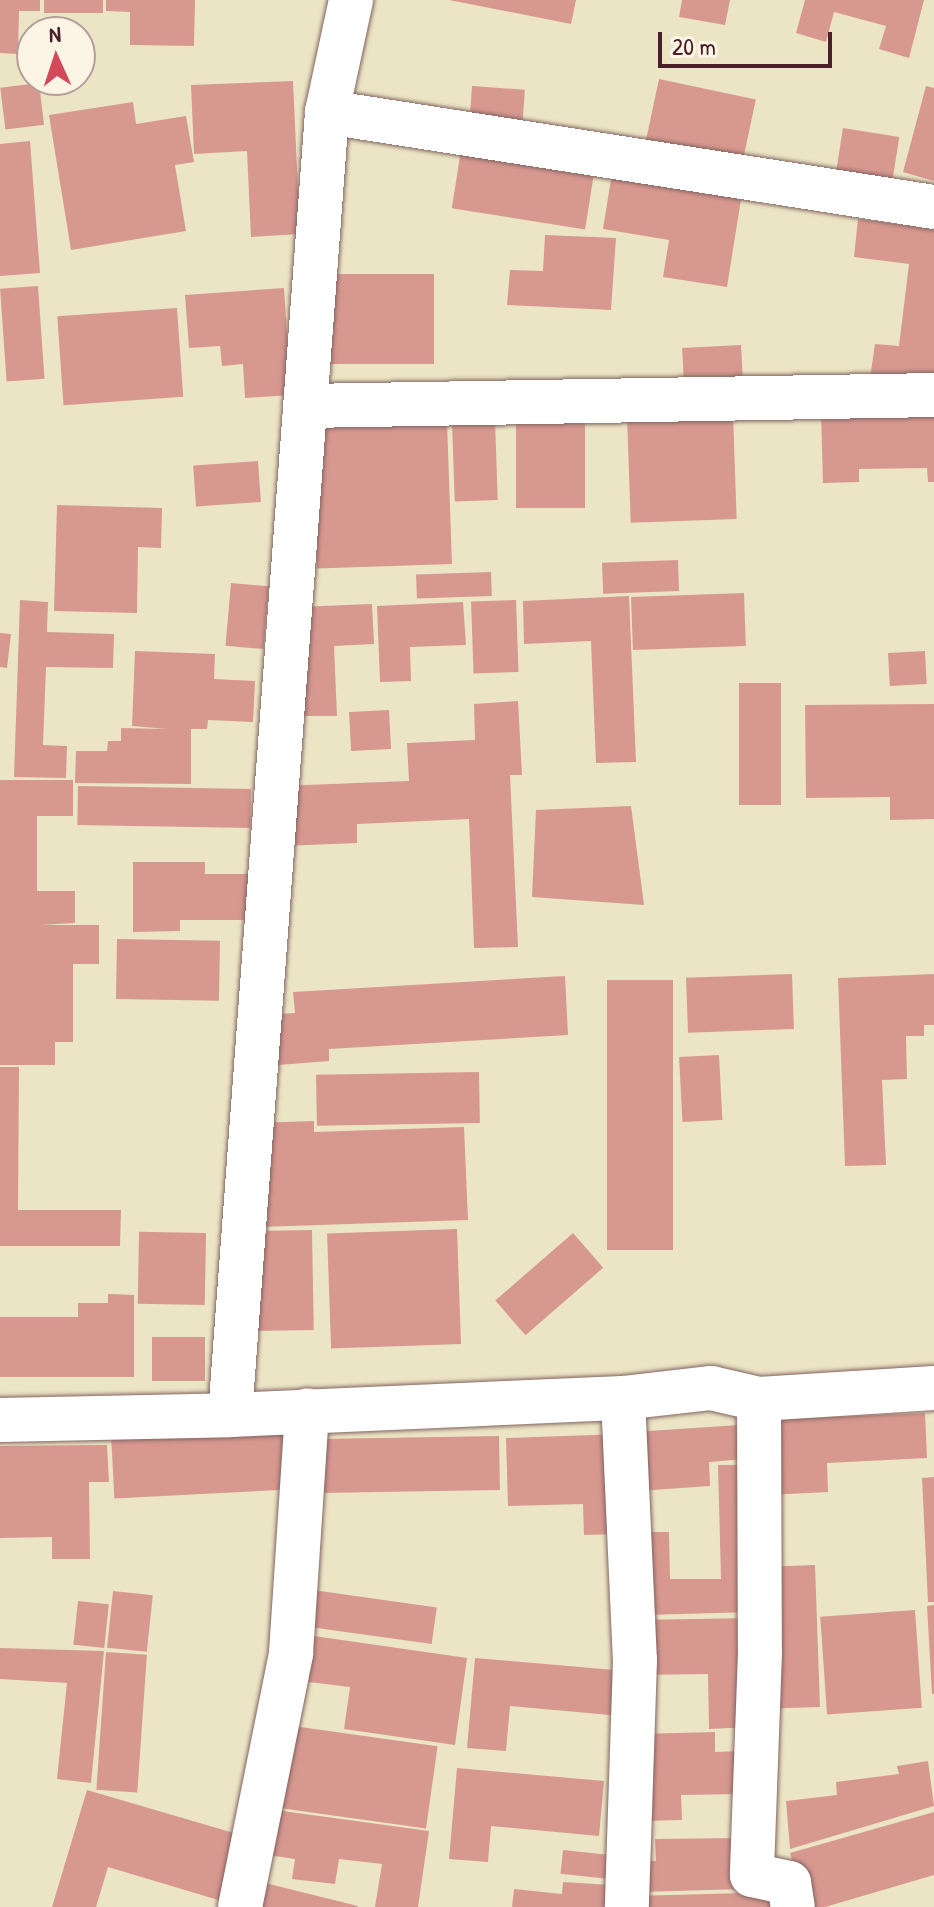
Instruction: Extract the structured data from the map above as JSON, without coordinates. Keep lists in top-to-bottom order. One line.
{"scale_bar":"20 m","north":"top"}
